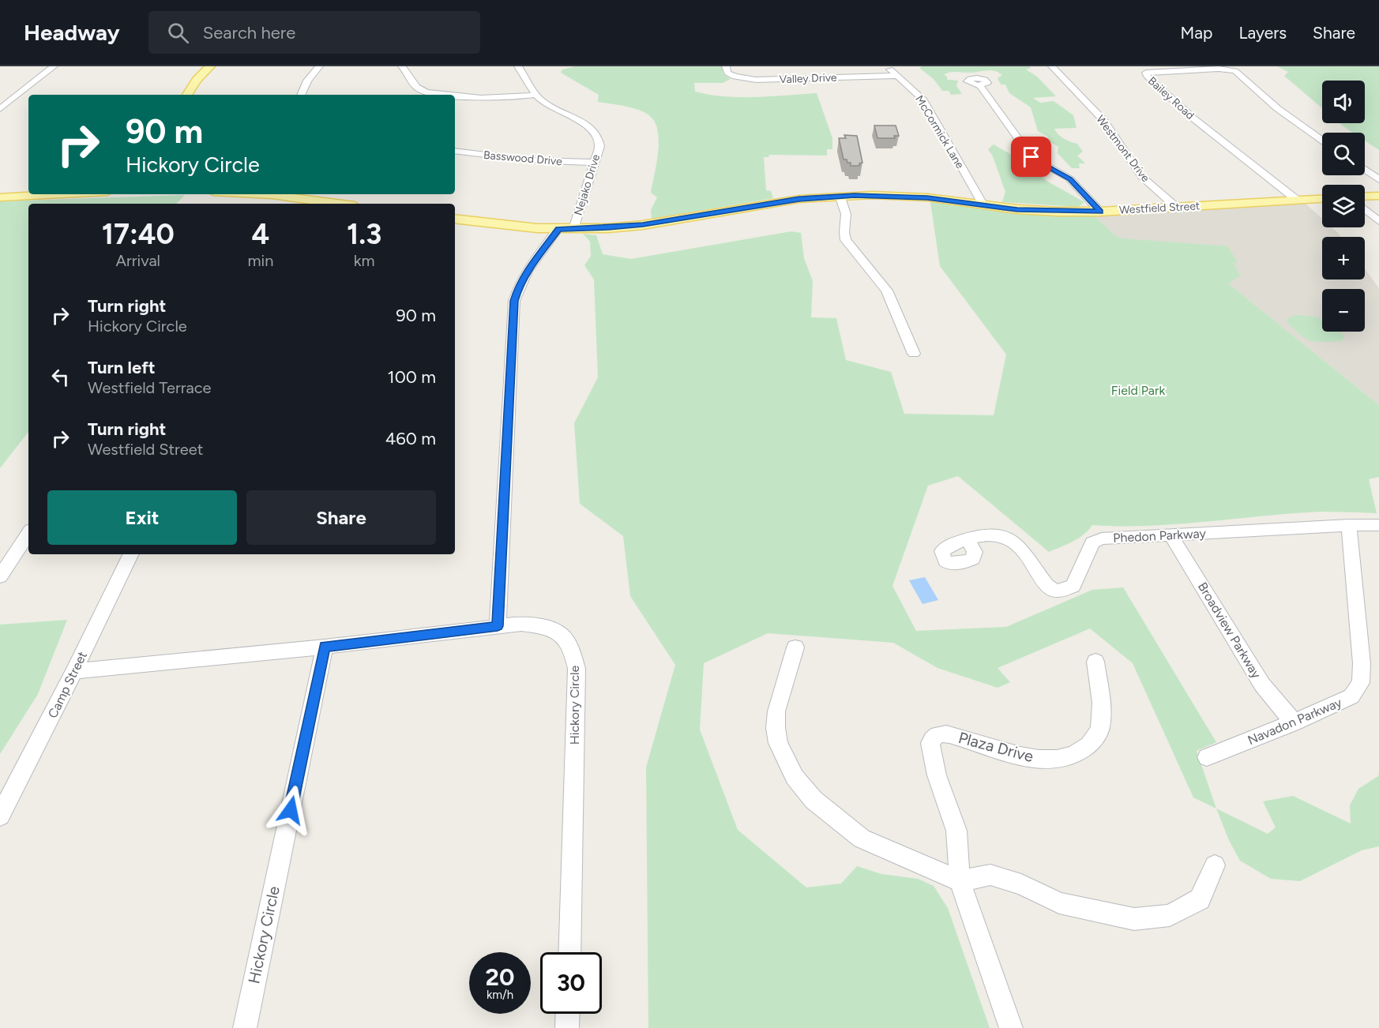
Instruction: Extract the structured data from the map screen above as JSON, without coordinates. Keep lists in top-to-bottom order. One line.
{"streets":{"main road":["Westfield Street"],"street":["Valley Drive","Bailey Road","McCormick Lane","Westmont Drive","Basswood Drive","Nejako Drive","Phedon Parkway","Broadview Parkway","Camp Street","Hickory Circle","Navadon Parkway","Plaza Drive"]},"crossings":[["Valley Drive","McCormick Lane"],["Bailey Road","Westfield Street"],["McCormick Lane","Westfield Street"],["Westmont Drive","Westfield Street"],["Basswood Drive","Nejako Drive"],["Nejako Drive","Westfield Street"],["Phedon Parkway","Broadview Parkway"],["Phedon Parkway","Navadon Parkway"],["Broadview Parkway","Navadon Parkway"],["Camp Street","Hickory Circle"]],"parks":["Field Park"],"page":{"header":"Headway","search":"Search here","nav":["Map","Layers","Share"],"map_buttons":["+","−"],"turn":["90 m","Hickory Circle"],"eta":["17:40","Arrival","4","min","1.3","km"],"list":[{"name":"Turn right","note":"Hickory Circle","value":"90 m"},{"name":"Turn left","note":"Westfield Terrace","value":"100 m"},{"name":"Turn right","note":"Westfield Street","value":"460 m"}],"buttons":["Exit","Share"],"speed":"20 km/h","limit":"30"}}
